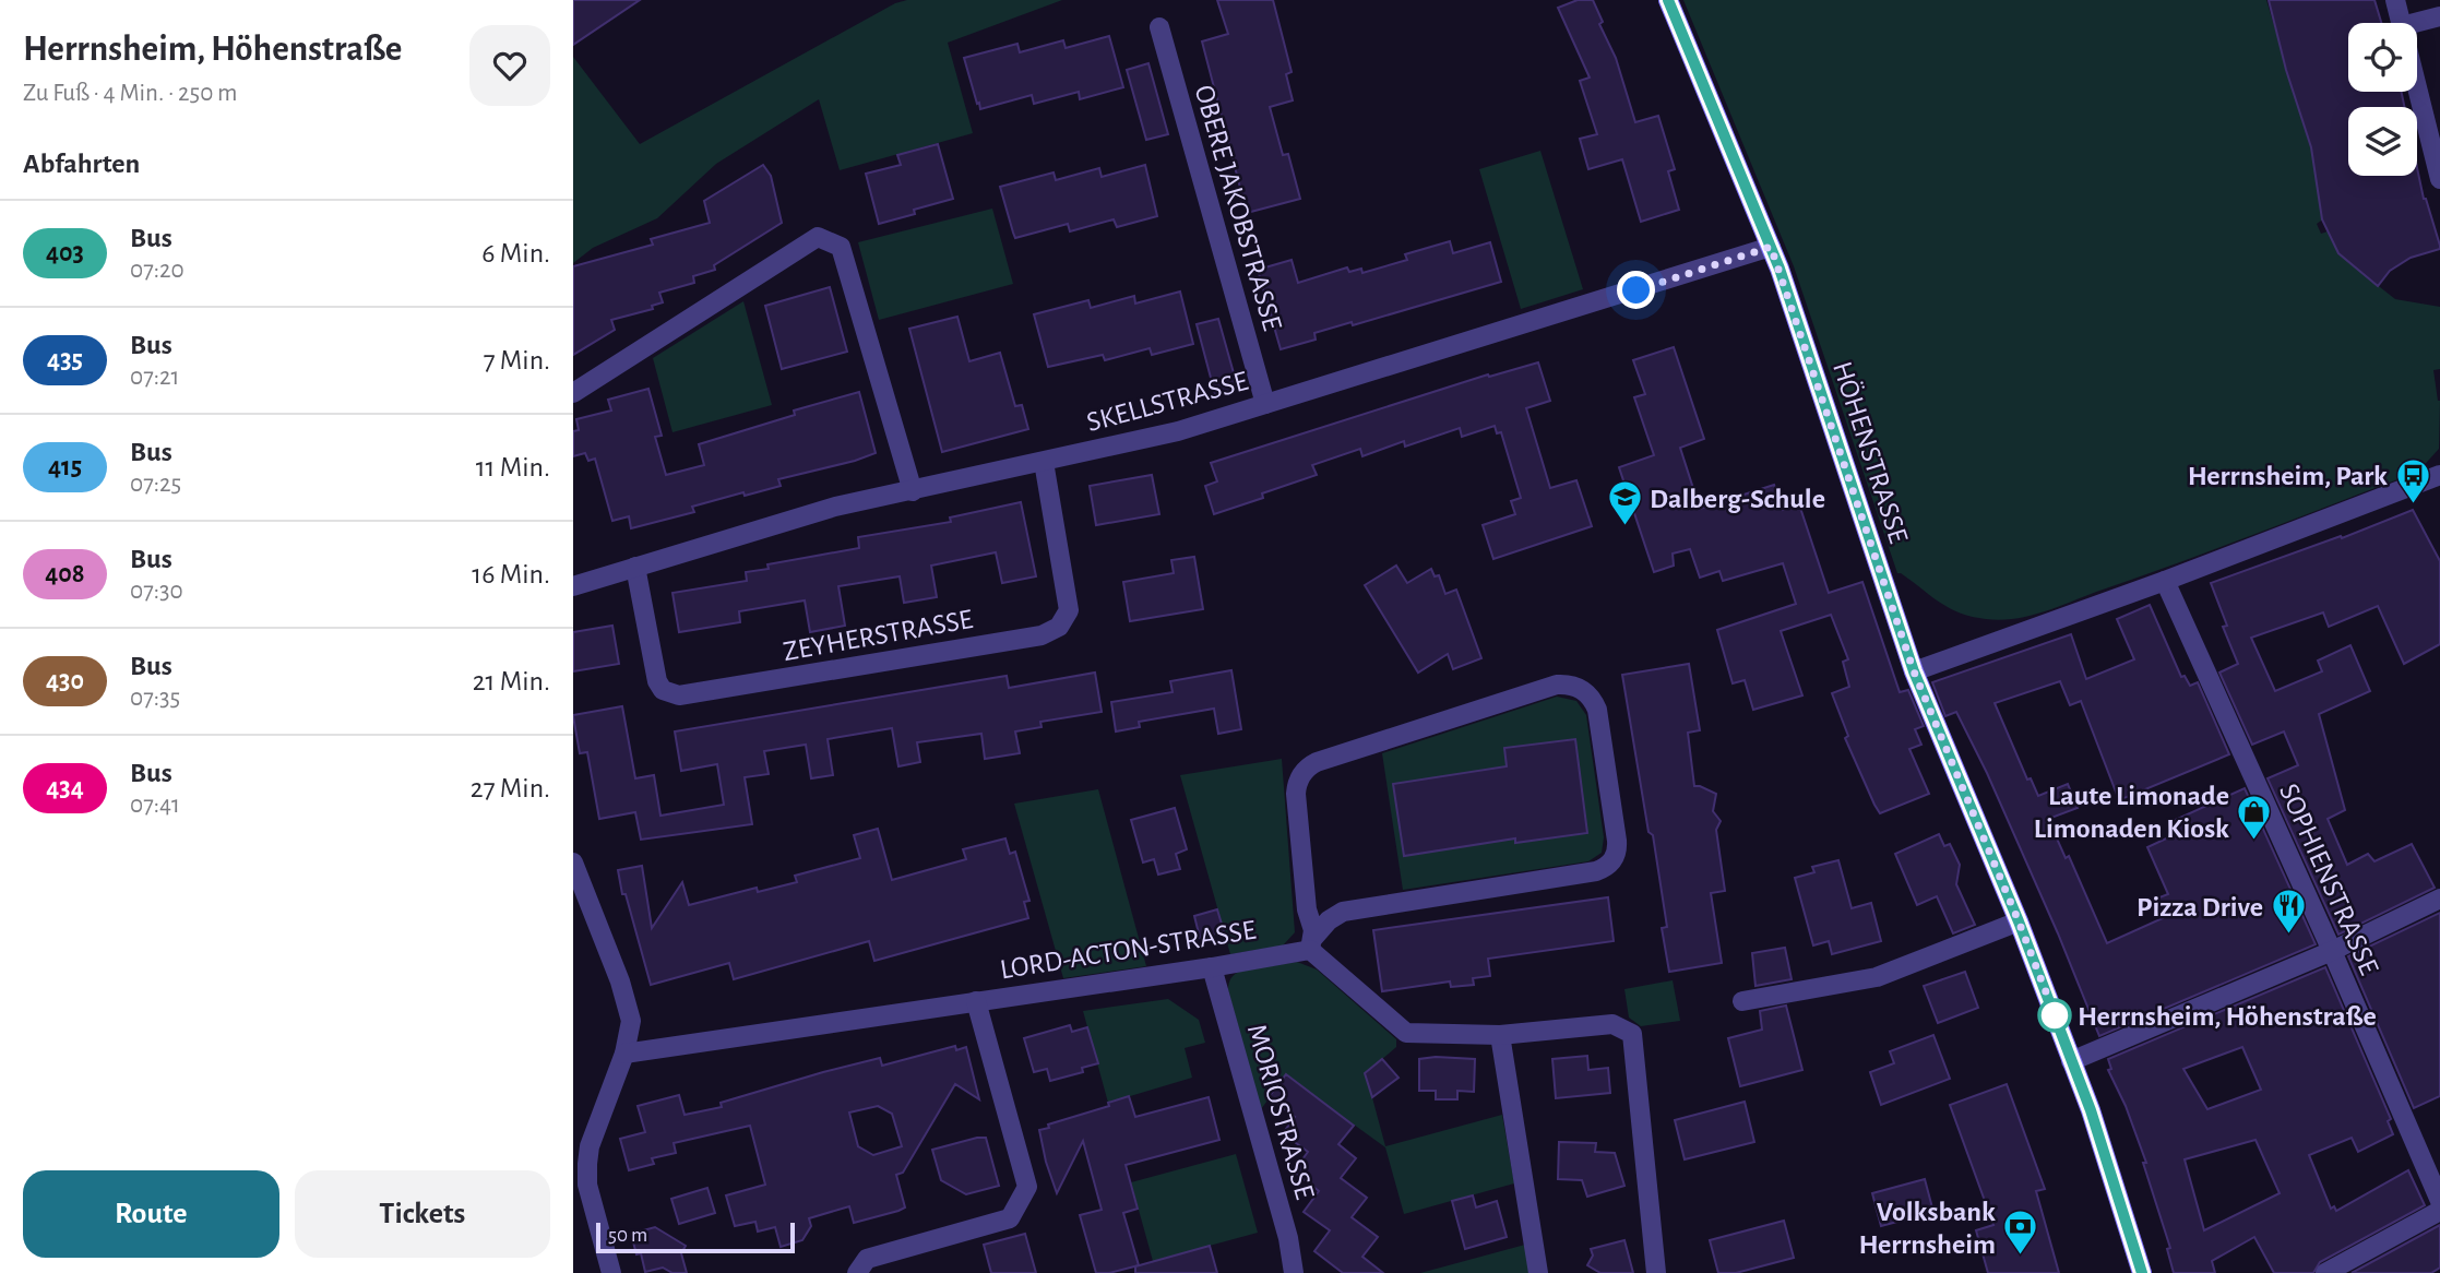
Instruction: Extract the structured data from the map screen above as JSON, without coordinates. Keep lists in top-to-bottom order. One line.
{"streets":{"main road":["HÖHENSTRASSE"],"street":["OBERE JAKOBSTRASSE","SKELLSTRASSE","ZEYHERSTRASSE","SOPHIENSTRASSE","LORD-ACTON-STRASSE","MORIOSTRASSE"]},"crossings":[["OBERE JAKOBSTRASSE","SKELLSTRASSE"],["SKELLSTRASSE","HÖHENSTRASSE"],["SKELLSTRASSE","ZEYHERSTRASSE"],["LORD-ACTON-STRASSE","MORIOSTRASSE"]],"places":{"bus stop":["Herrnsheim, Park"],"school or university":["Dalberg-Schule"],"shop":["Laute Limonade Limonaden Kiosk"],"restaurant":["Pizza Drive"],"other":["Herrnsheim, Höhenstraße"],"bank":["Volksbank Herrnsheim"]},"lines":["bus line 403"],"scale_bar":"50 m","page":{"heading":[["Herrnsheim, Höhenstraße","Zu Fuß · 4 Min. · 250 m"],"Abfahrten"],"list":[{"mark":"403","name":"Bus","note":"07:20","value":"6 Min."},{"mark":"435","name":"Bus","note":"07:21","value":"7 Min."},{"mark":"415","name":"Bus","note":"07:25","value":"11 Min."},{"mark":"408","name":"Bus","note":"07:30","value":"16 Min."},{"mark":"430","name":"Bus","note":"07:35","value":"21 Min."},{"mark":"434","name":"Bus","note":"07:41","value":"27 Min."}],"buttons":["Route","Tickets"],"scale":"50 m"}}
